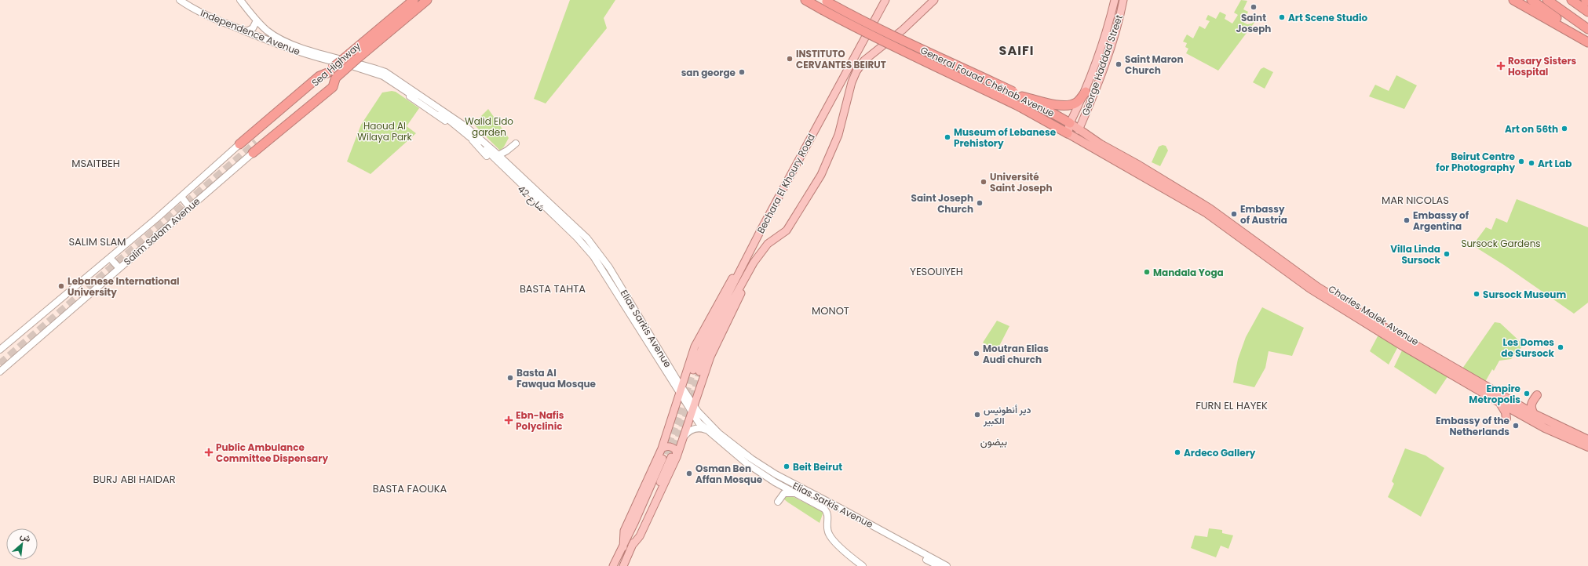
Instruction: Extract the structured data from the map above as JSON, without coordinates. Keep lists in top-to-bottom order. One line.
{"streets":{"highway":["Sea Highway","General Fouad Chéhab Avenue","Charles Malek Avenue"],"main road":["Independence Avenue","George Haddad Street","Bechara El Khoury Road","شارع 42","Salim Salam Avenue","Elias Sarkis Avenue"]},"crossings":[["Independence Avenue","Sea Highway"],["Independence Avenue","Elias Sarkis Avenue"],["Sea Highway","Elias Sarkis Avenue"],["George Haddad Street","General Fouad Chéhab Avenue"],["General Fouad Chéhab Avenue","Charles Malek Avenue"],["شارع 42","Elias Sarkis Avenue"]],"districts":["SAIFI","MSAITBEH","MAR NICOLAS","SALIM SLAM","YESOUIYEH","BASTA TAHTA","MONOT","FURN EL HAYEK","بيضون","BURJ ABI HAIDAR","BASTA FAOUKA"],"parks":["Walid Eido garden","Haoud Al Wilaya Park","Sursock Gardens"],"places":{"other":["Saint Joseph","Art Scene Studio","INSTITUTO CERVANTES BEIRUT","Saint Maron Church","san george","Art on 56th","Museum of Lebanese Prehistory","Beirut Centre for Photography","Art Lab","Université Saint Joseph","Saint Joseph Church","Embassy of Austria","Embassy of Argentina","Villa Linda Sursock","Mandala Yoga","Lebanese International University","Sursock Museum","Les Domes de Sursock","Moutran Elias Audi church","Basta Al Fawqua Mosque","Empire Metropolis","دير أنطونيس الكبير","Embassy of the Netherlands","Ardeco Gallery","Beit Beirut","Osman Ben Affan Mosque"],"health":["Rosary Sisters Hospital","Ebn-Nafis Polyclinic","Public Ambulance Committee Dispensary"]},"north":"top right"}
